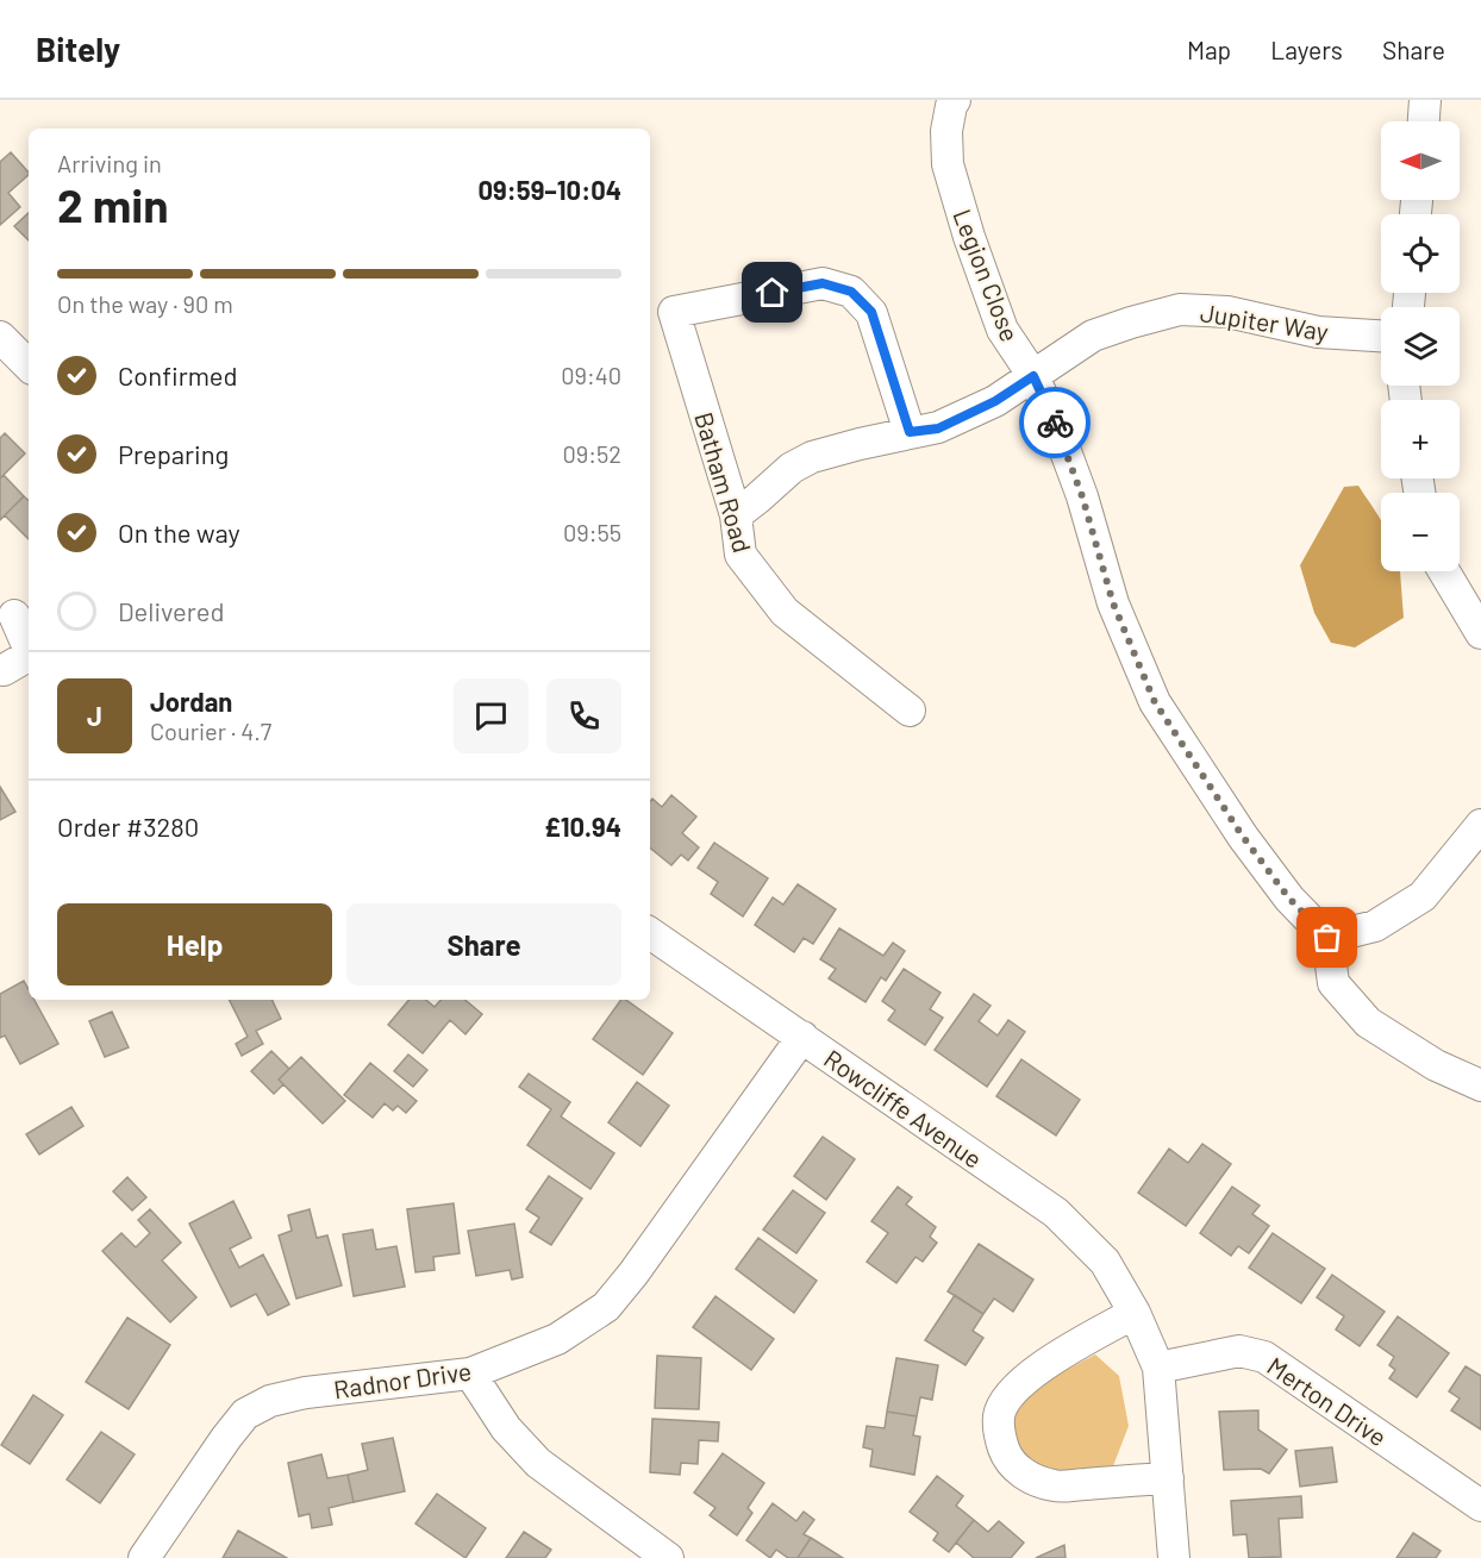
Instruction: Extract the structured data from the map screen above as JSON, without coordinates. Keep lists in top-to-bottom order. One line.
{"streets":{"street":["Legion Close","Jupiter Way","Batham Road","Rowcliffe Avenue","Radnor Drive","Merton Drive"]},"crossings":[["Legion Close","Jupiter Way"],["Jupiter Way","Batham Road"],["Rowcliffe Avenue","Radnor Drive"],["Rowcliffe Avenue","Merton Drive"]],"north":"left","page":{"header":"Bitely","nav":["Map","Layers","Share"],"map_buttons":["+","−"],"heading":["2 min","Arriving in","09:59–10:04"],"panel":["Jordan","Courier · 4.7","Order #3280","£10.94"],"bar":"On the way · 90 m","list":[["Confirmed","09:40"],["Preparing","09:52"],["On the way","09:55"],"Delivered"],"round":"J","buttons":["Help","Share"]}}
